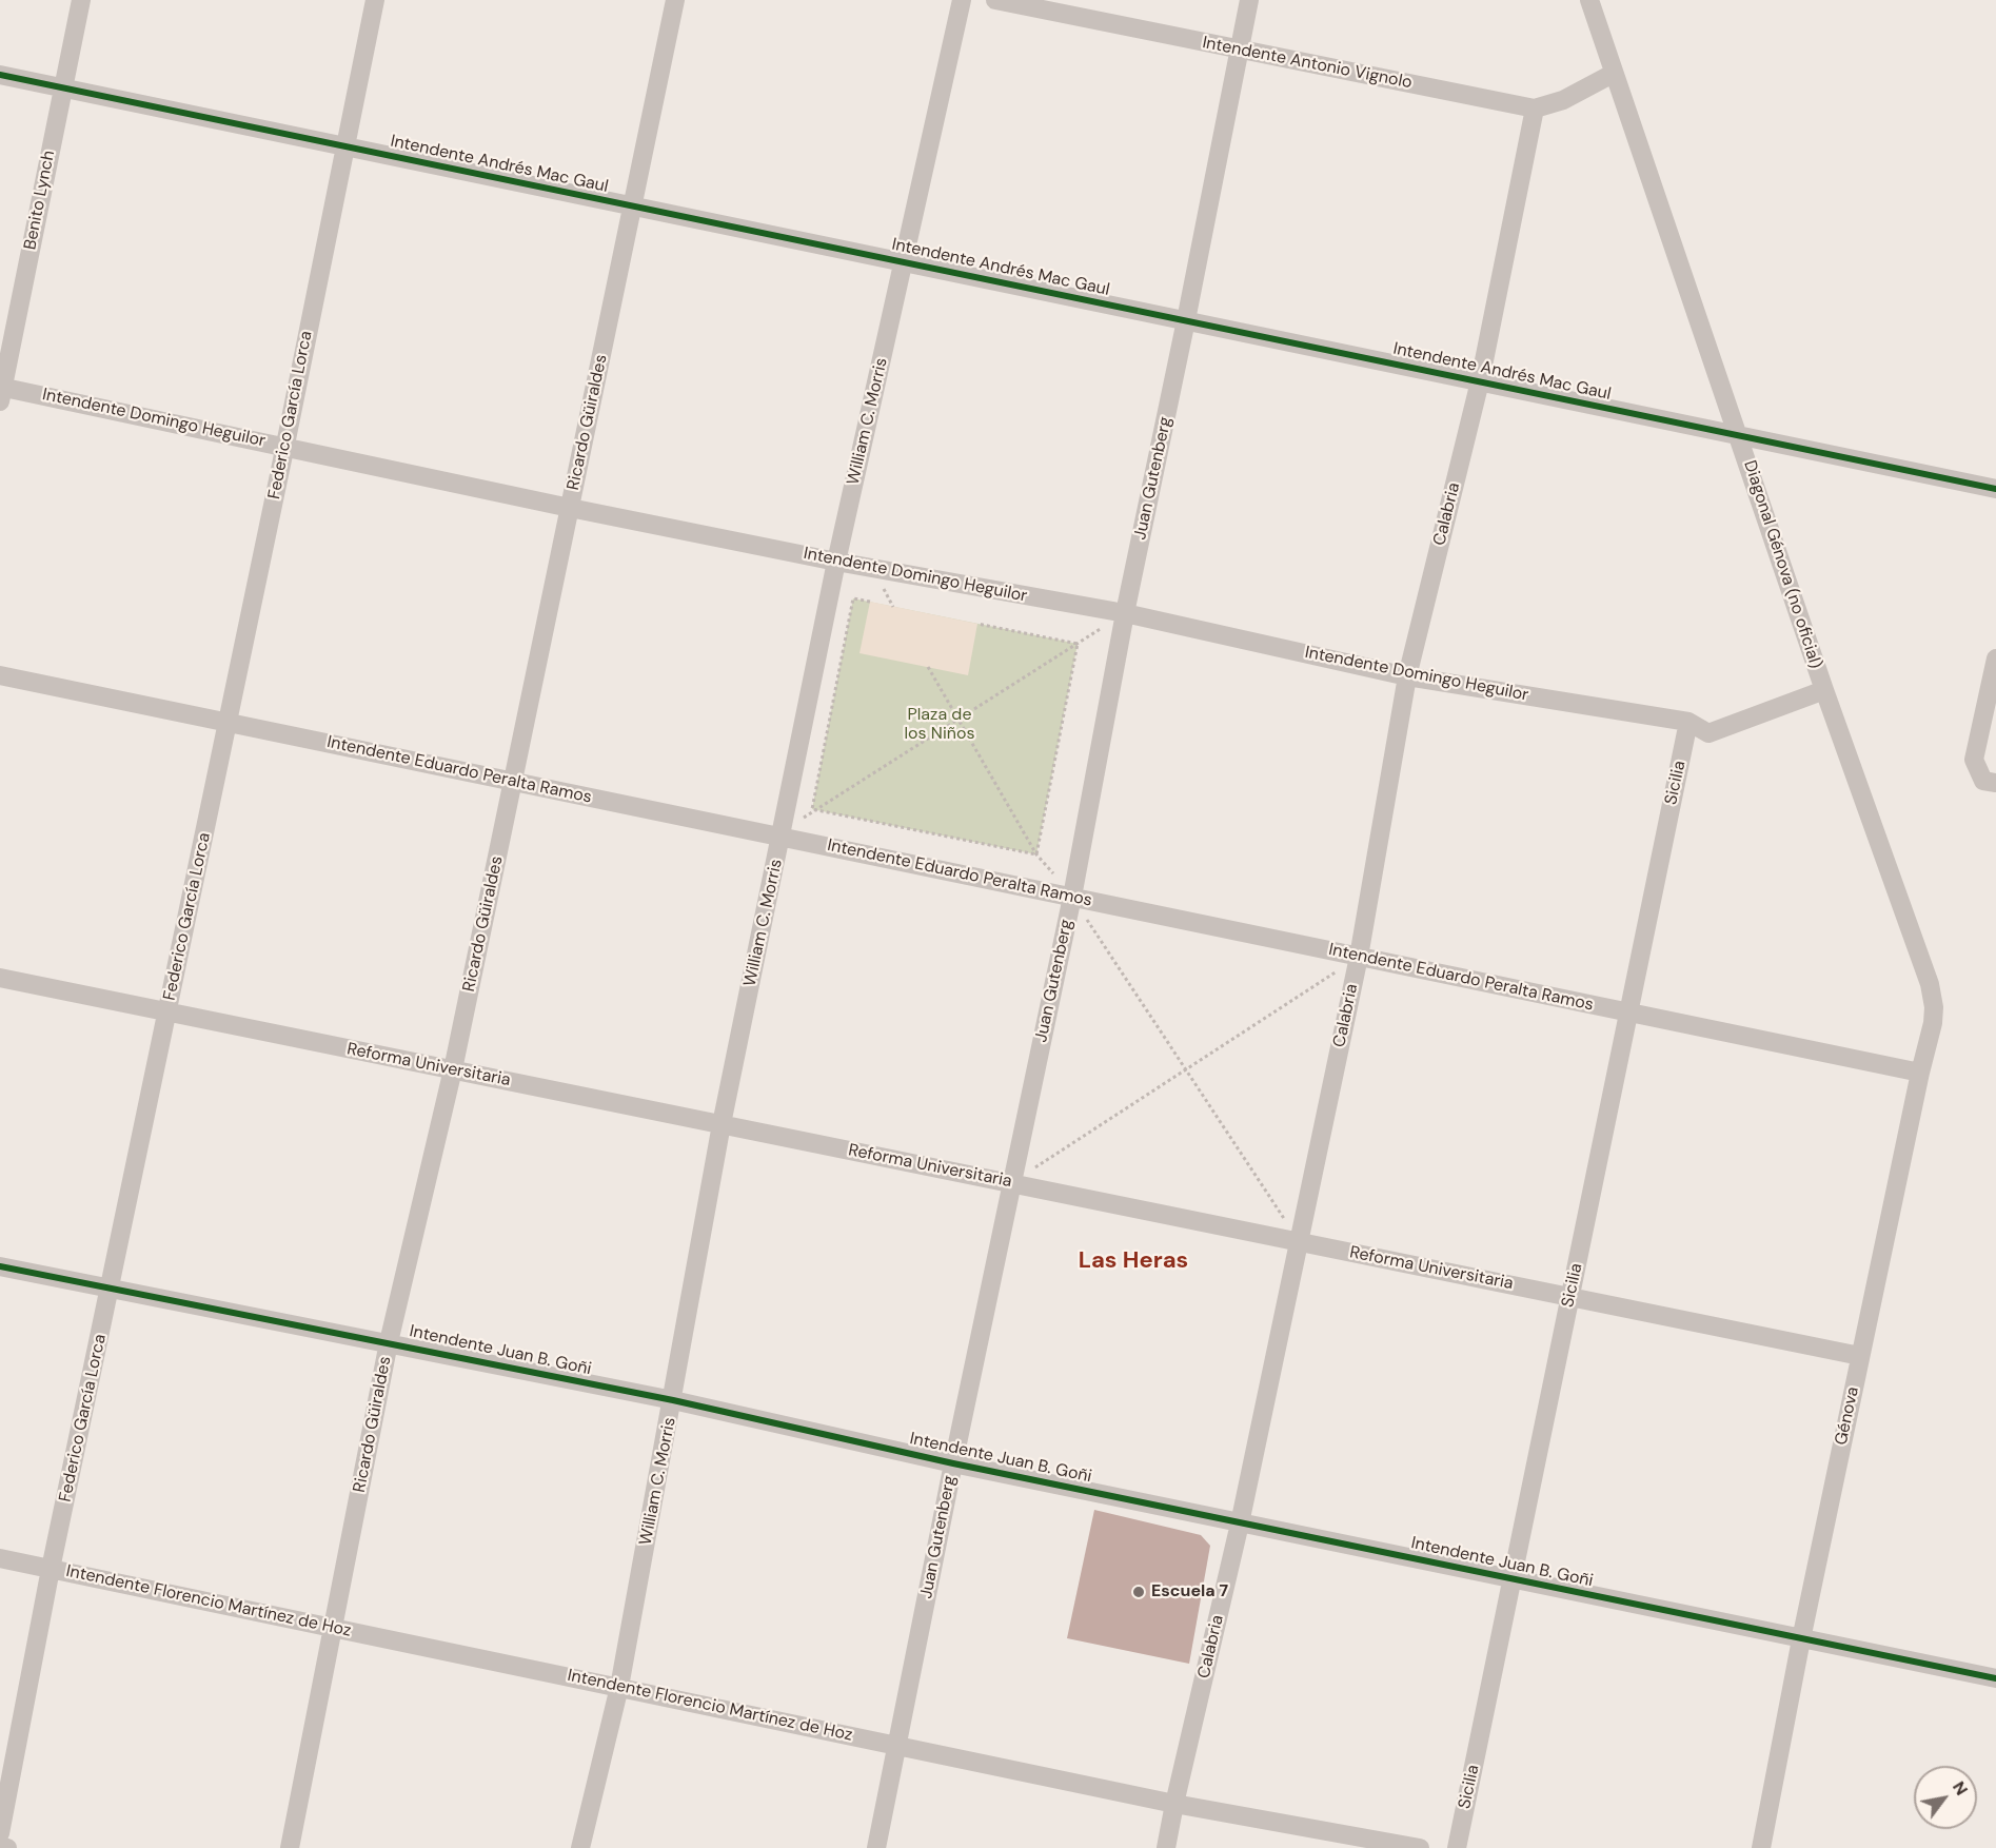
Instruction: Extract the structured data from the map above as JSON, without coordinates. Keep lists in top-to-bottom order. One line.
{"streets":{"street":["Intendente Antonio Vignolo","Intendente Andrés Mac Gaul","Benito Lynch","Federico García Lorca","Intendente Domingo Heguilor","William C. Morris","Ricardo Güiraldes","Juan Gutenberg","Calabria","Diagonal Génova (no oficial)","Intendente Eduardo Peralta Ramos","Sicilia","Reforma Universitaria","Intendente Juan B. Goñi","Génova","Intendente Florencio Martínez de Hoz"]},"crossings":[["Intendente Antonio Vignolo","Juan Gutenberg"],["Intendente Antonio Vignolo","Calabria"],["Intendente Antonio Vignolo","Diagonal Génova (no oficial)"],["Intendente Andrés Mac Gaul","Benito Lynch"],["Intendente Andrés Mac Gaul","Federico García Lorca"],["Intendente Andrés Mac Gaul","William C. Morris"],["Intendente Andrés Mac Gaul","Ricardo Güiraldes"],["Intendente Andrés Mac Gaul","Juan Gutenberg"],["Intendente Andrés Mac Gaul","Calabria"],["Intendente Andrés Mac Gaul","Diagonal Génova (no oficial)"],["Benito Lynch","Intendente Domingo Heguilor"],["Federico García Lorca","Intendente Domingo Heguilor"],["Federico García Lorca","Intendente Eduardo Peralta Ramos"],["Federico García Lorca","Reforma Universitaria"],["Federico García Lorca","Intendente Juan B. Goñi"],["Federico García Lorca","Intendente Florencio Martínez de Hoz"],["Intendente Domingo Heguilor","William C. Morris"],["Intendente Domingo Heguilor","Ricardo Güiraldes"],["Intendente Domingo Heguilor","Juan Gutenberg"],["Intendente Domingo Heguilor","Calabria"],["Intendente Domingo Heguilor","Diagonal Génova (no oficial)"],["Intendente Domingo Heguilor","Sicilia"],["William C. Morris","Intendente Eduardo Peralta Ramos"],["William C. Morris","Reforma Universitaria"],["William C. Morris","Intendente Juan B. Goñi"],["William C. Morris","Intendente Florencio Martínez de Hoz"],["Ricardo Güiraldes","Intendente Eduardo Peralta Ramos"],["Ricardo Güiraldes","Reforma Universitaria"],["Ricardo Güiraldes","Intendente Juan B. Goñi"],["Ricardo Güiraldes","Intendente Florencio Martínez de Hoz"],["Juan Gutenberg","Intendente Eduardo Peralta Ramos"],["Juan Gutenberg","Reforma Universitaria"],["Juan Gutenberg","Intendente Juan B. Goñi"],["Juan Gutenberg","Intendente Florencio Martínez de Hoz"],["Calabria","Intendente Eduardo Peralta Ramos"],["Calabria","Reforma Universitaria"],["Calabria","Intendente Juan B. Goñi"],["Calabria","Intendente Florencio Martínez de Hoz"],["Diagonal Génova (no oficial)","Génova"],["Intendente Eduardo Peralta Ramos","Sicilia"],["Intendente Eduardo Peralta Ramos","Génova"],["Sicilia","Reforma Universitaria"],["Sicilia","Intendente Juan B. Goñi"],["Reforma Universitaria","Génova"],["Intendente Juan B. Goñi","Génova"]],"districts":["Las Heras"],"parks":["Plaza de los Niños"],"places":["Escuela 7"],"north":"top right"}
